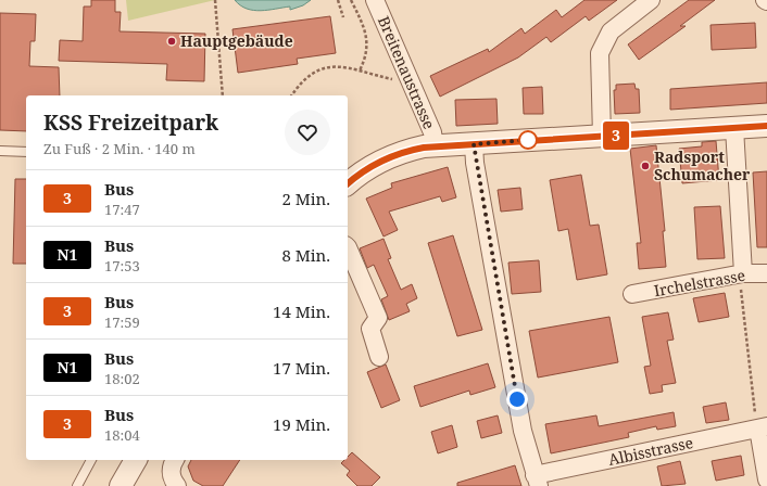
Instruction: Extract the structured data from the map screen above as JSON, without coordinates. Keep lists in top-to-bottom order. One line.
{"streets":{"street":["Breitenaustrasse","Irchelstrasse","Albisstrasse"]},"places":["Hauptgebäude","Radsport Schumacher"],"lines":["bus line 3"],"page":{"on_map":"3","heading":["KSS Freizeitpark","Zu Fuß · 2 Min. · 140 m"],"list":[{"mark":"3","name":"Bus","note":"17:47","value":"2 Min."},{"mark":"N1","name":"Bus","note":"17:53","value":"8 Min."},{"mark":"3","name":"Bus","note":"17:59","value":"14 Min."},{"mark":"N1","name":"Bus","note":"18:02","value":"17 Min."},{"mark":"3","name":"Bus","note":"18:04","value":"19 Min."}]}}
